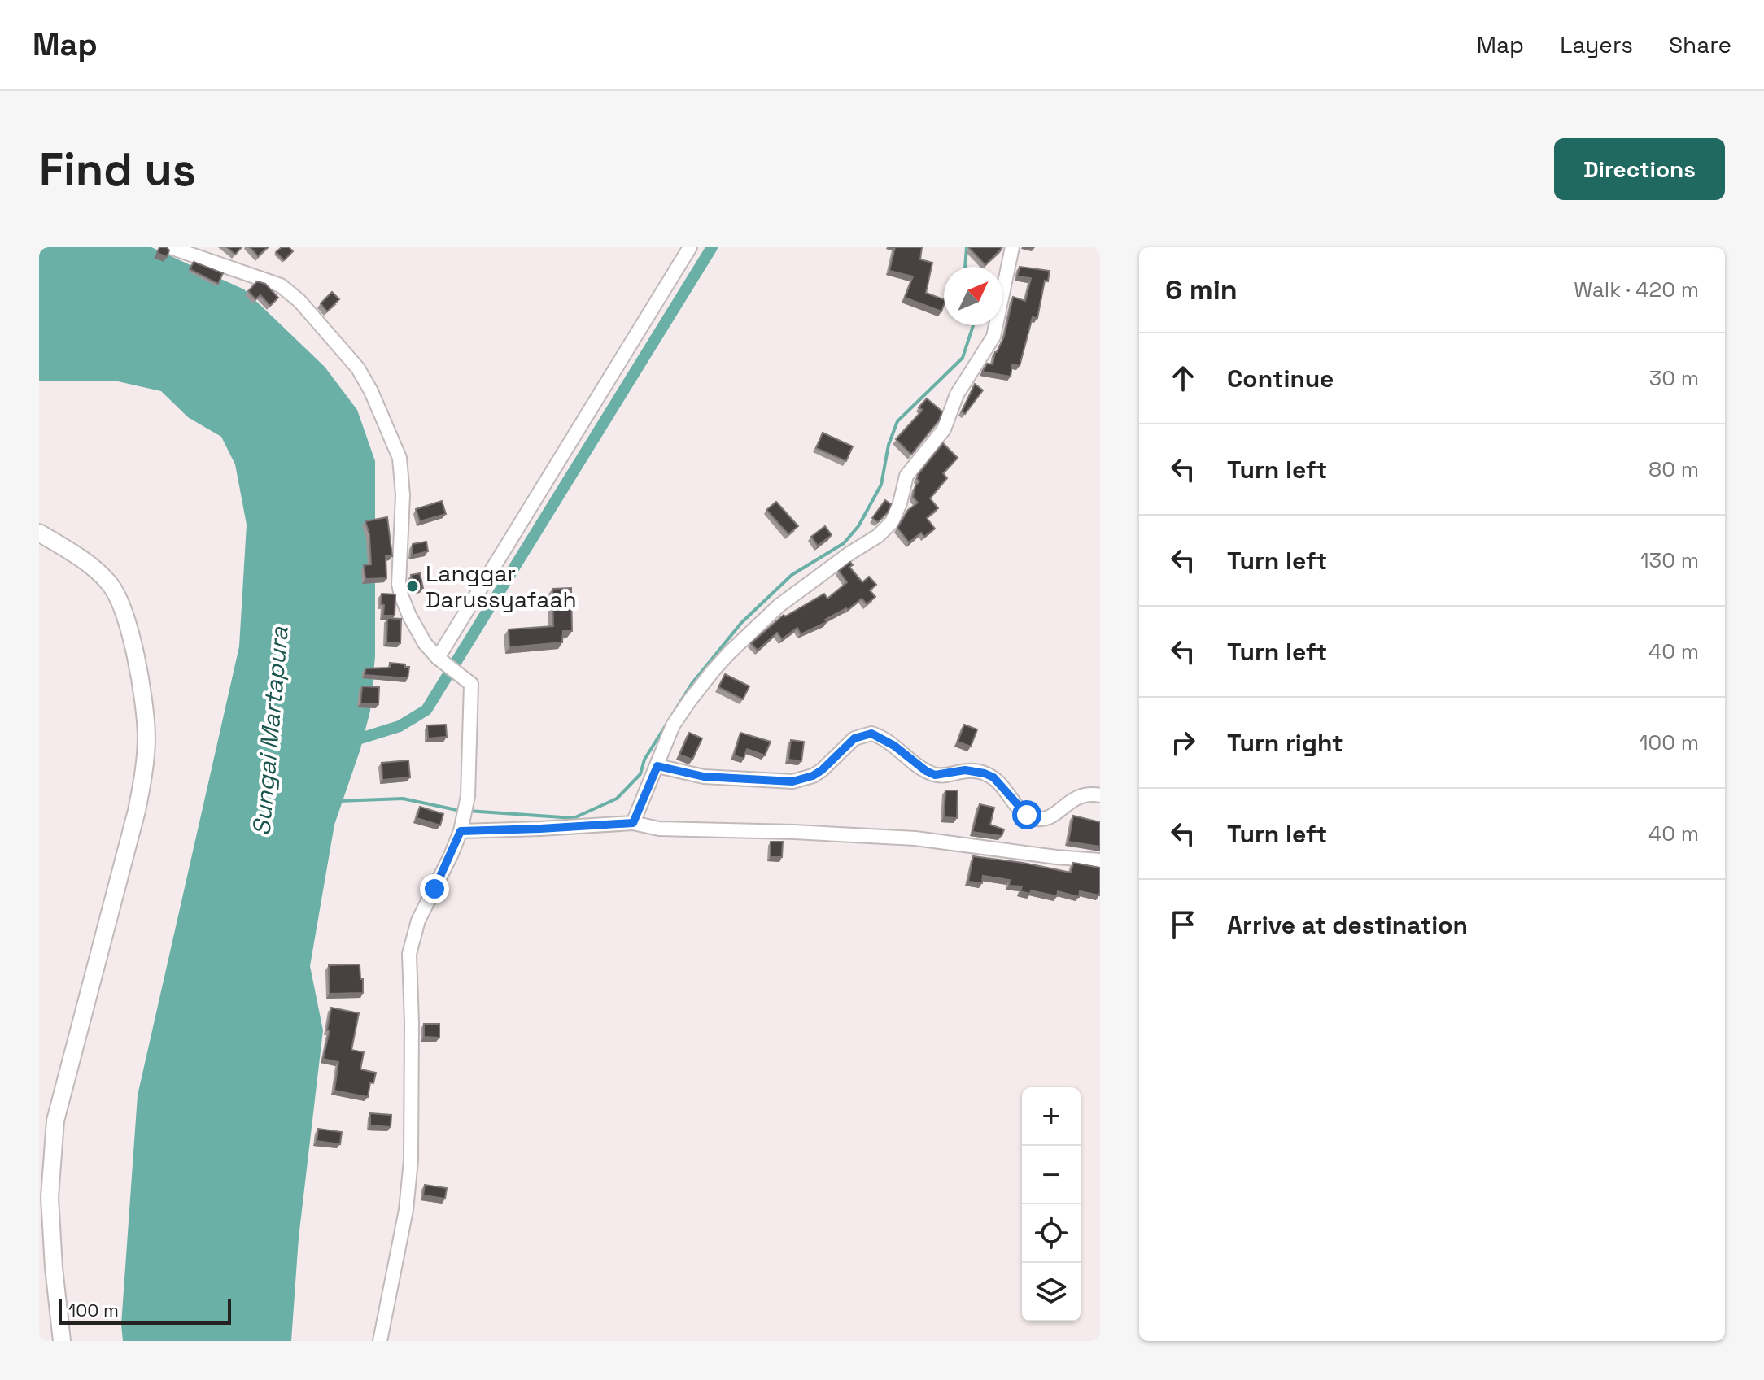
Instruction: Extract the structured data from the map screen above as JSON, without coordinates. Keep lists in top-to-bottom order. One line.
{"water":["Sungai Martapura"],"places":["Langgar Darussyafaah"],"scale_bar":"100 m","north":"top right","page":{"header":"Map","nav":["Map","Layers","Share"],"buttons":"Directions","title":"Find us","heading":["6 min","Walk · 420 m"],"list":[["Continue","30 m"],["Turn left","80 m"],["Turn left","130 m"],["Turn left","40 m"],["Turn right","100 m"],["Turn left","40 m"],"Arrive at destination"],"map_buttons":["+","−"],"scale":"100 m"}}
